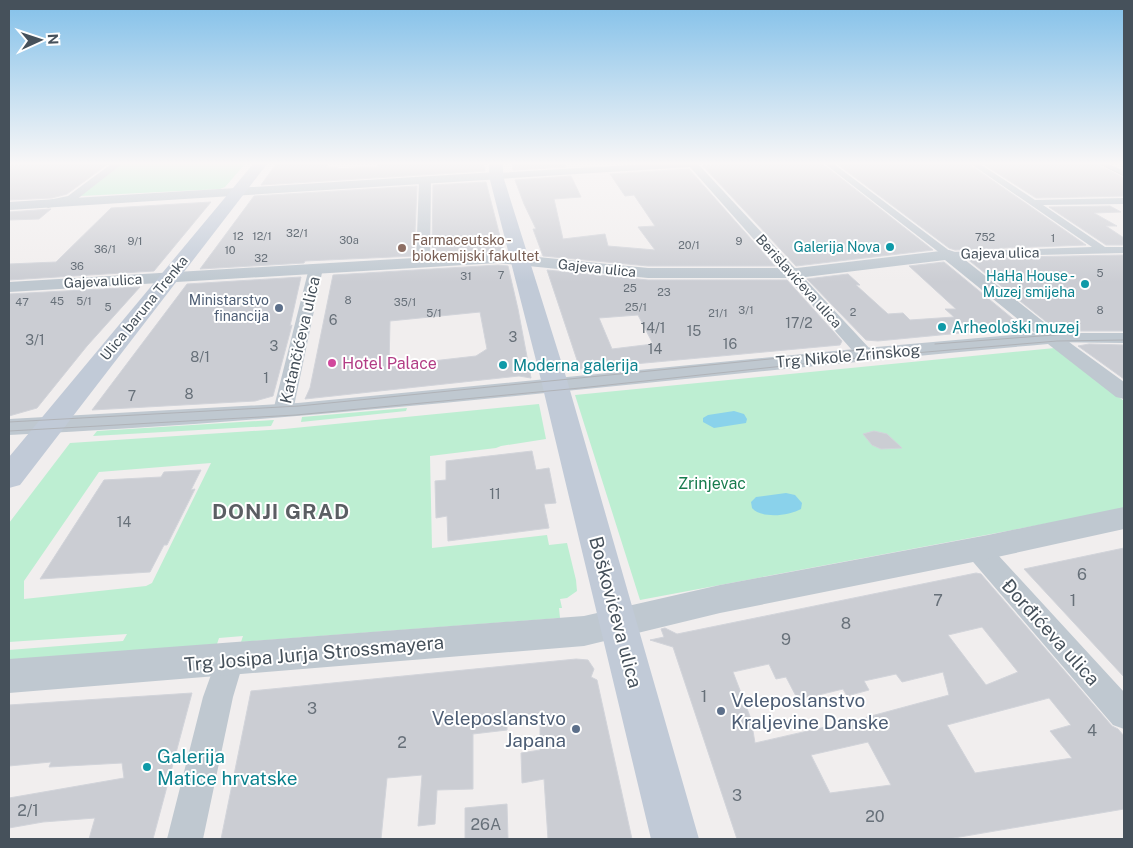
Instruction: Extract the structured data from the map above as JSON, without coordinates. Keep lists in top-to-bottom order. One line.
{"streets":{"main road":["Ulica baruna Trenka","Boškovićeva ulica"],"street":["Gajeva ulica","Berislavićeva ulica","Katančićeva ulica","Trg Nikole Zrinskog","Đorđićeva ulica","Trg Josipa Jurja Strossmayera"]},"crossings":[["Gajeva ulica","Berislavićeva ulica"],["Gajeva ulica","Ulica baruna Trenka"],["Gajeva ulica","Katančićeva ulica"],["Gajeva ulica","Boškovićeva ulica"],["Berislavićeva ulica","Trg Nikole Zrinskog"],["Trg Nikole Zrinskog","Boškovićeva ulica"],["Boškovićeva ulica","Trg Josipa Jurja Strossmayera"]],"districts":["DONJI GRAD"],"parks":["Zrinjevac"],"places":["Galerija Nova","Farmaceutsko - biokemijski fakultet","HaHa House - Muzej smijeha","Ministarstvo financija","Arheološki muzej","Hotel Palace","Moderna galerija","Veleposlanstvo Kraljevine Danske","Veleposlanstvo Japana","Galerija Matice hrvatske"],"house_numbers":["32/1","12","12/1","752","1","30a","9/1","9","20/1","36/1","10","32","36","5","7","31","25","23","8","45","5/1","47","35/1","5","25/1","3/1","8","2","5/1","21/1","6","17/2","14/1","15","3","3/1","16","3","14","8/1","1","8","7","11","14","6","7","1","8","9","1","3","4","2","3","2/1","20","26A"],"north":"right"}
